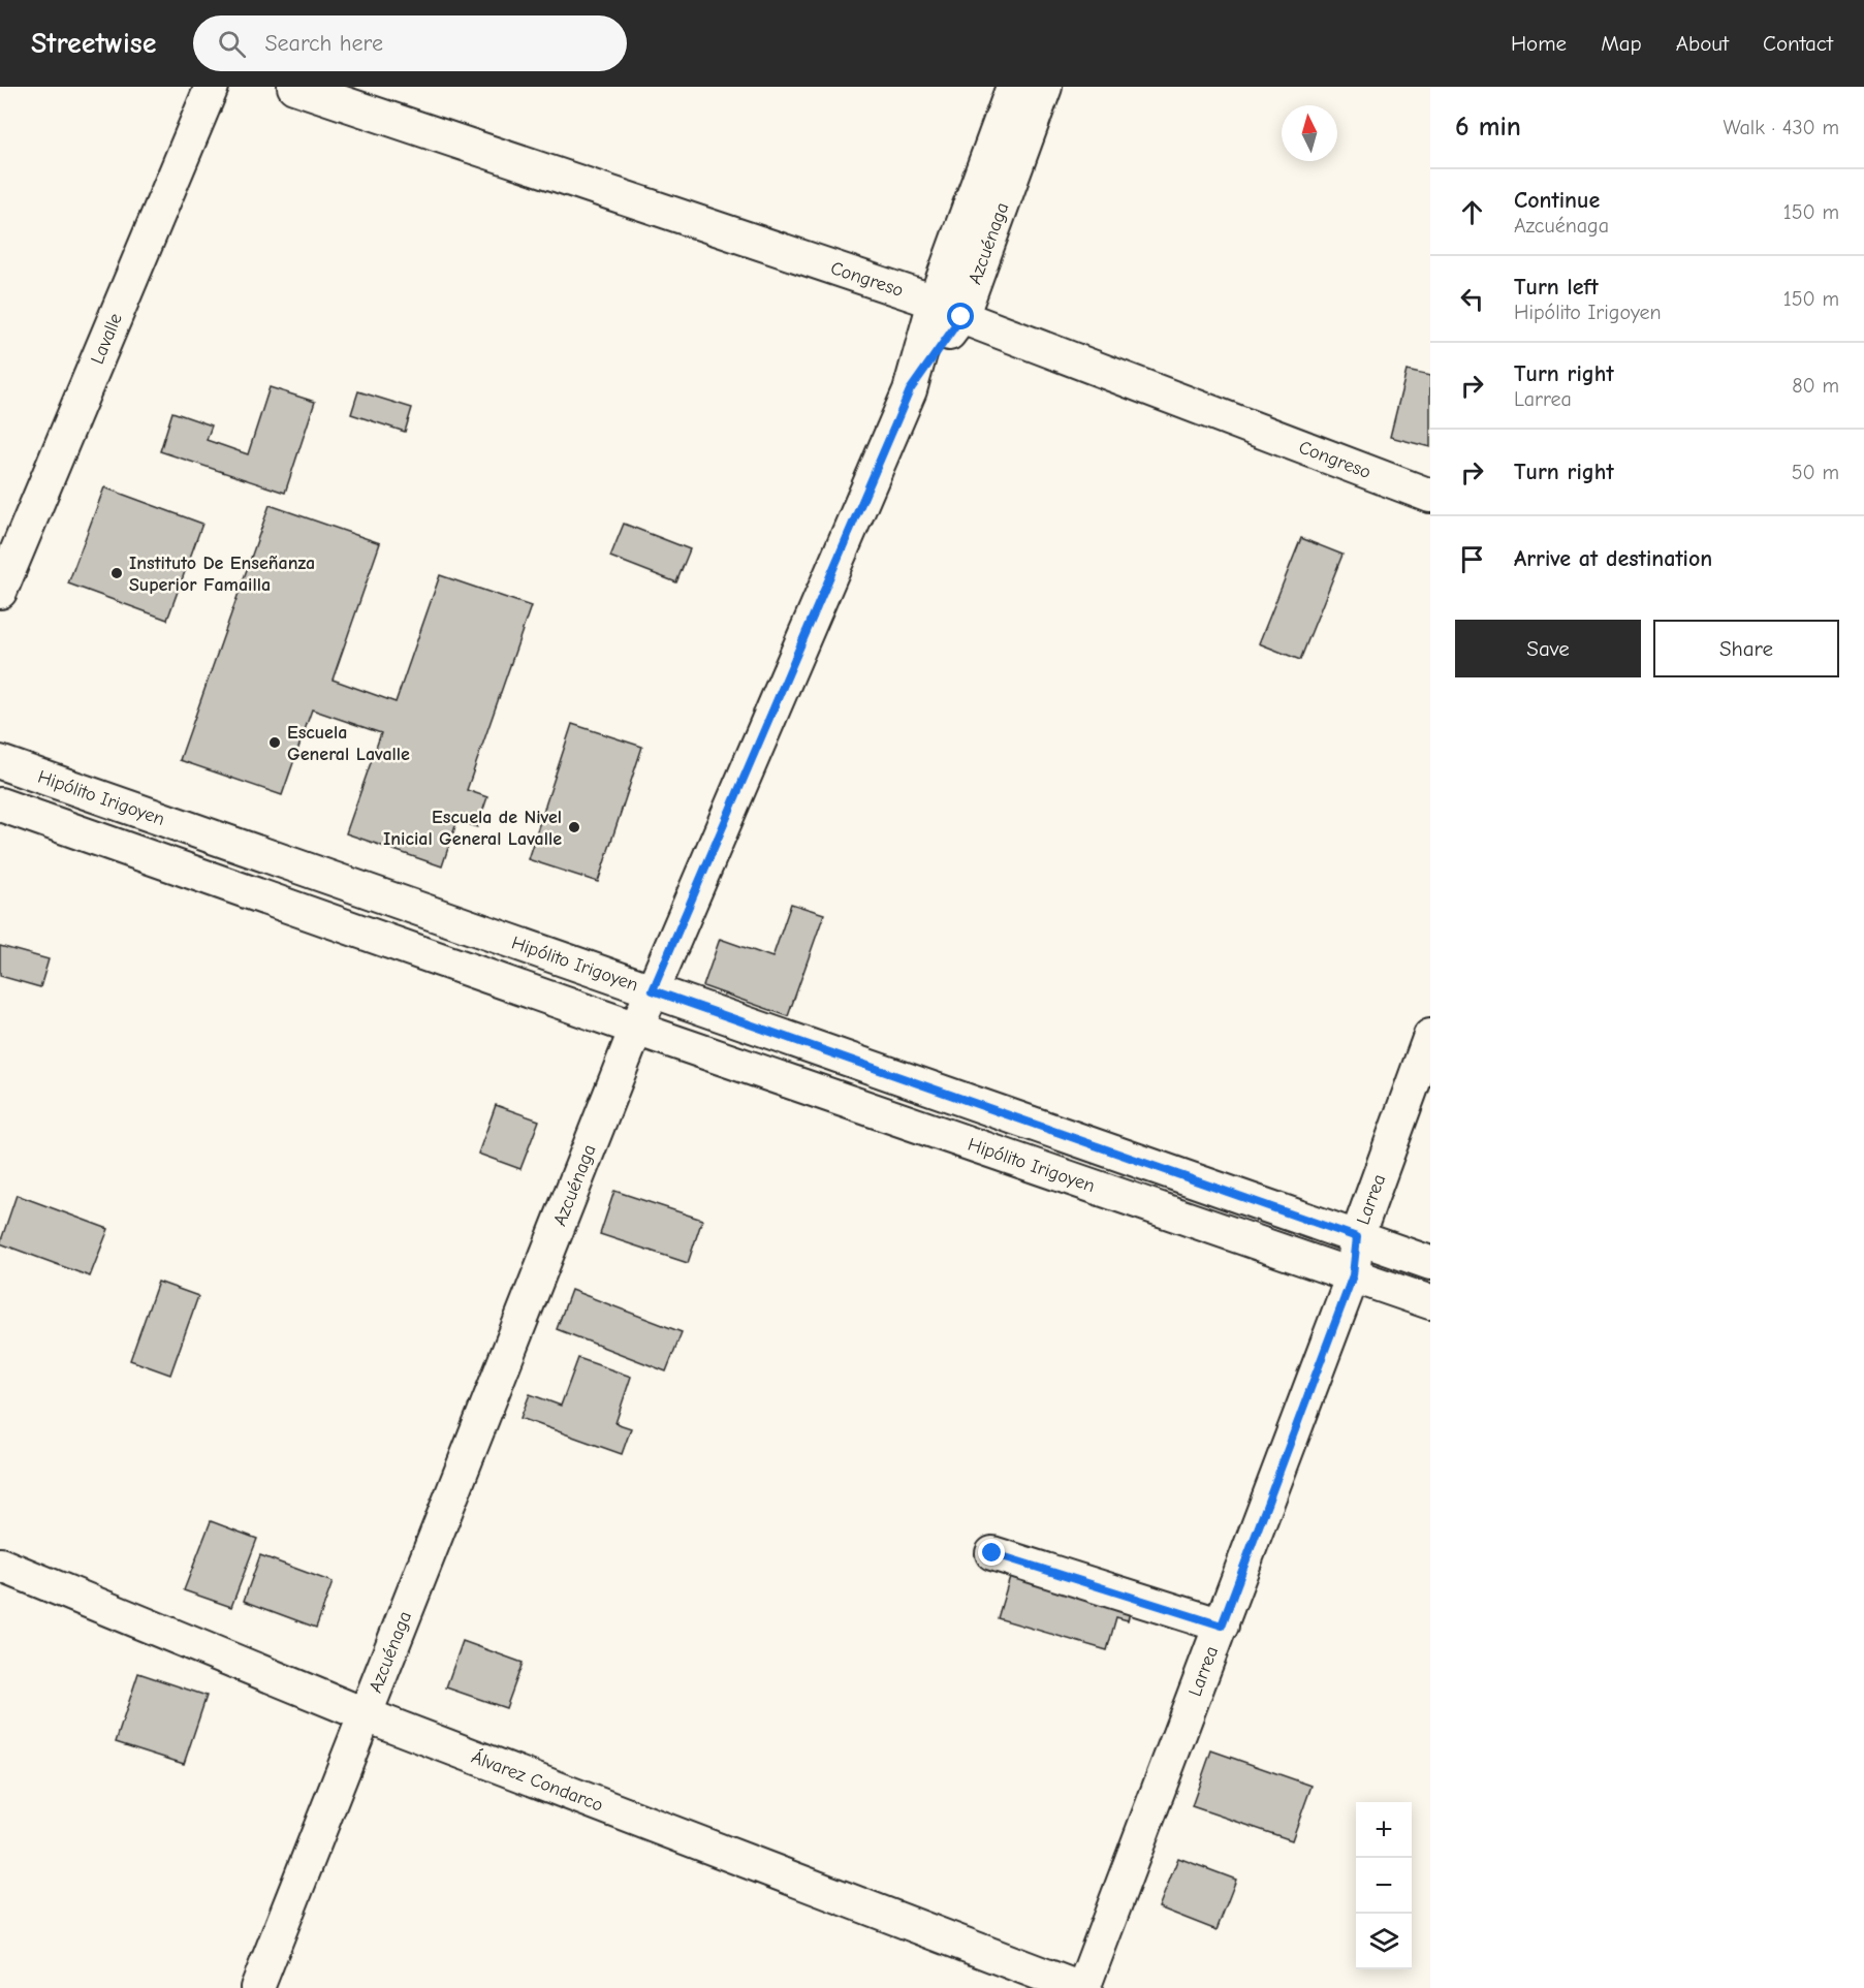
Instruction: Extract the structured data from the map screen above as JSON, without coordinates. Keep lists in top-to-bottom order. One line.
{"streets":{"street":["Azcuénaga","Congreso","Lavalle","Hipólito Irigoyen","Larrea","Álvarez Condarco"]},"crossings":[["Azcuénaga","Congreso"],["Azcuénaga","Hipólito Irigoyen"],["Azcuénaga","Álvarez Condarco"],["Hipólito Irigoyen","Larrea"]],"places":["Instituto De Enseñanza Superior Famailla","Escuela General Lavalle","Escuela de Nivel Inicial General Lavalle"],"north":"top","page":{"header":"Streetwise","search":"Search here","nav":["Home","Map","About","Contact"],"heading":["6 min","Walk · 430 m"],"list":[["Continue","Azcuénaga","150 m"],["Turn left","Hipólito Irigoyen","150 m"],["Turn right","Larrea","80 m"],["Turn right","50 m"],"Arrive at destination"],"buttons":["Save","Share"],"map_buttons":["+","−"]}}
